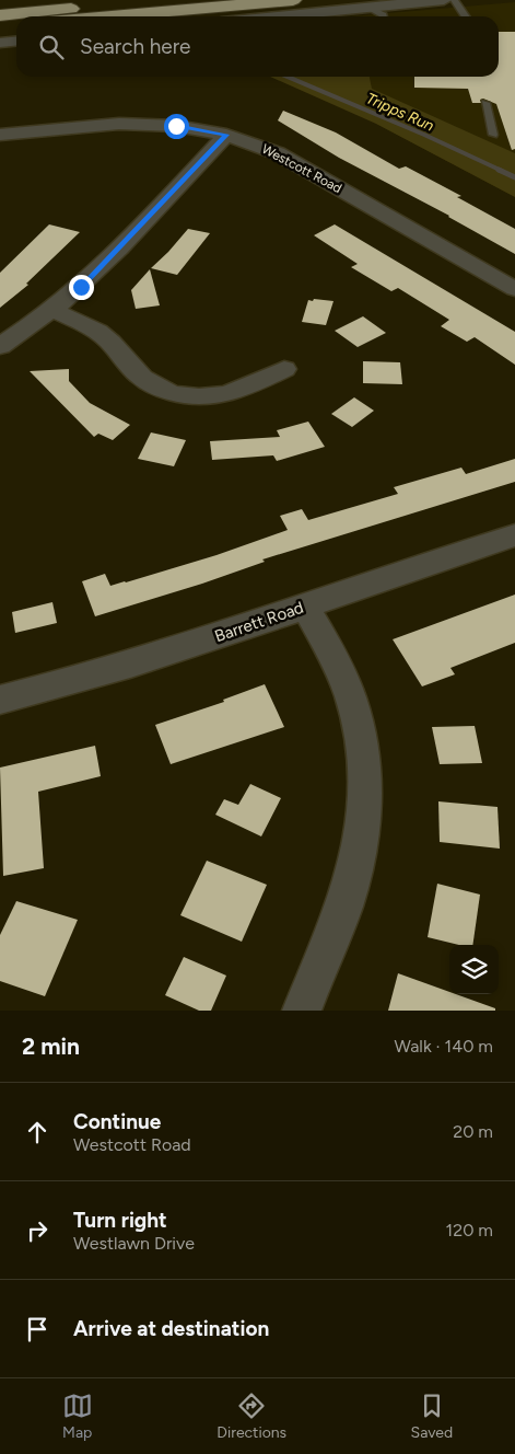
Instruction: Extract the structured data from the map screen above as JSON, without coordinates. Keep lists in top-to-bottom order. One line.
{"streets":{"street":["Westcott Road","Barrett Road"]},"water":["Tripps Run"],"page":{"search":"Search here","heading":["2 min","Walk · 140 m"],"list":[["Continue","Westcott Road","20 m"],["Turn right","Westlawn Drive","120 m"],"Arrive at destination"],"nav":["Map","Directions","Saved"]}}
